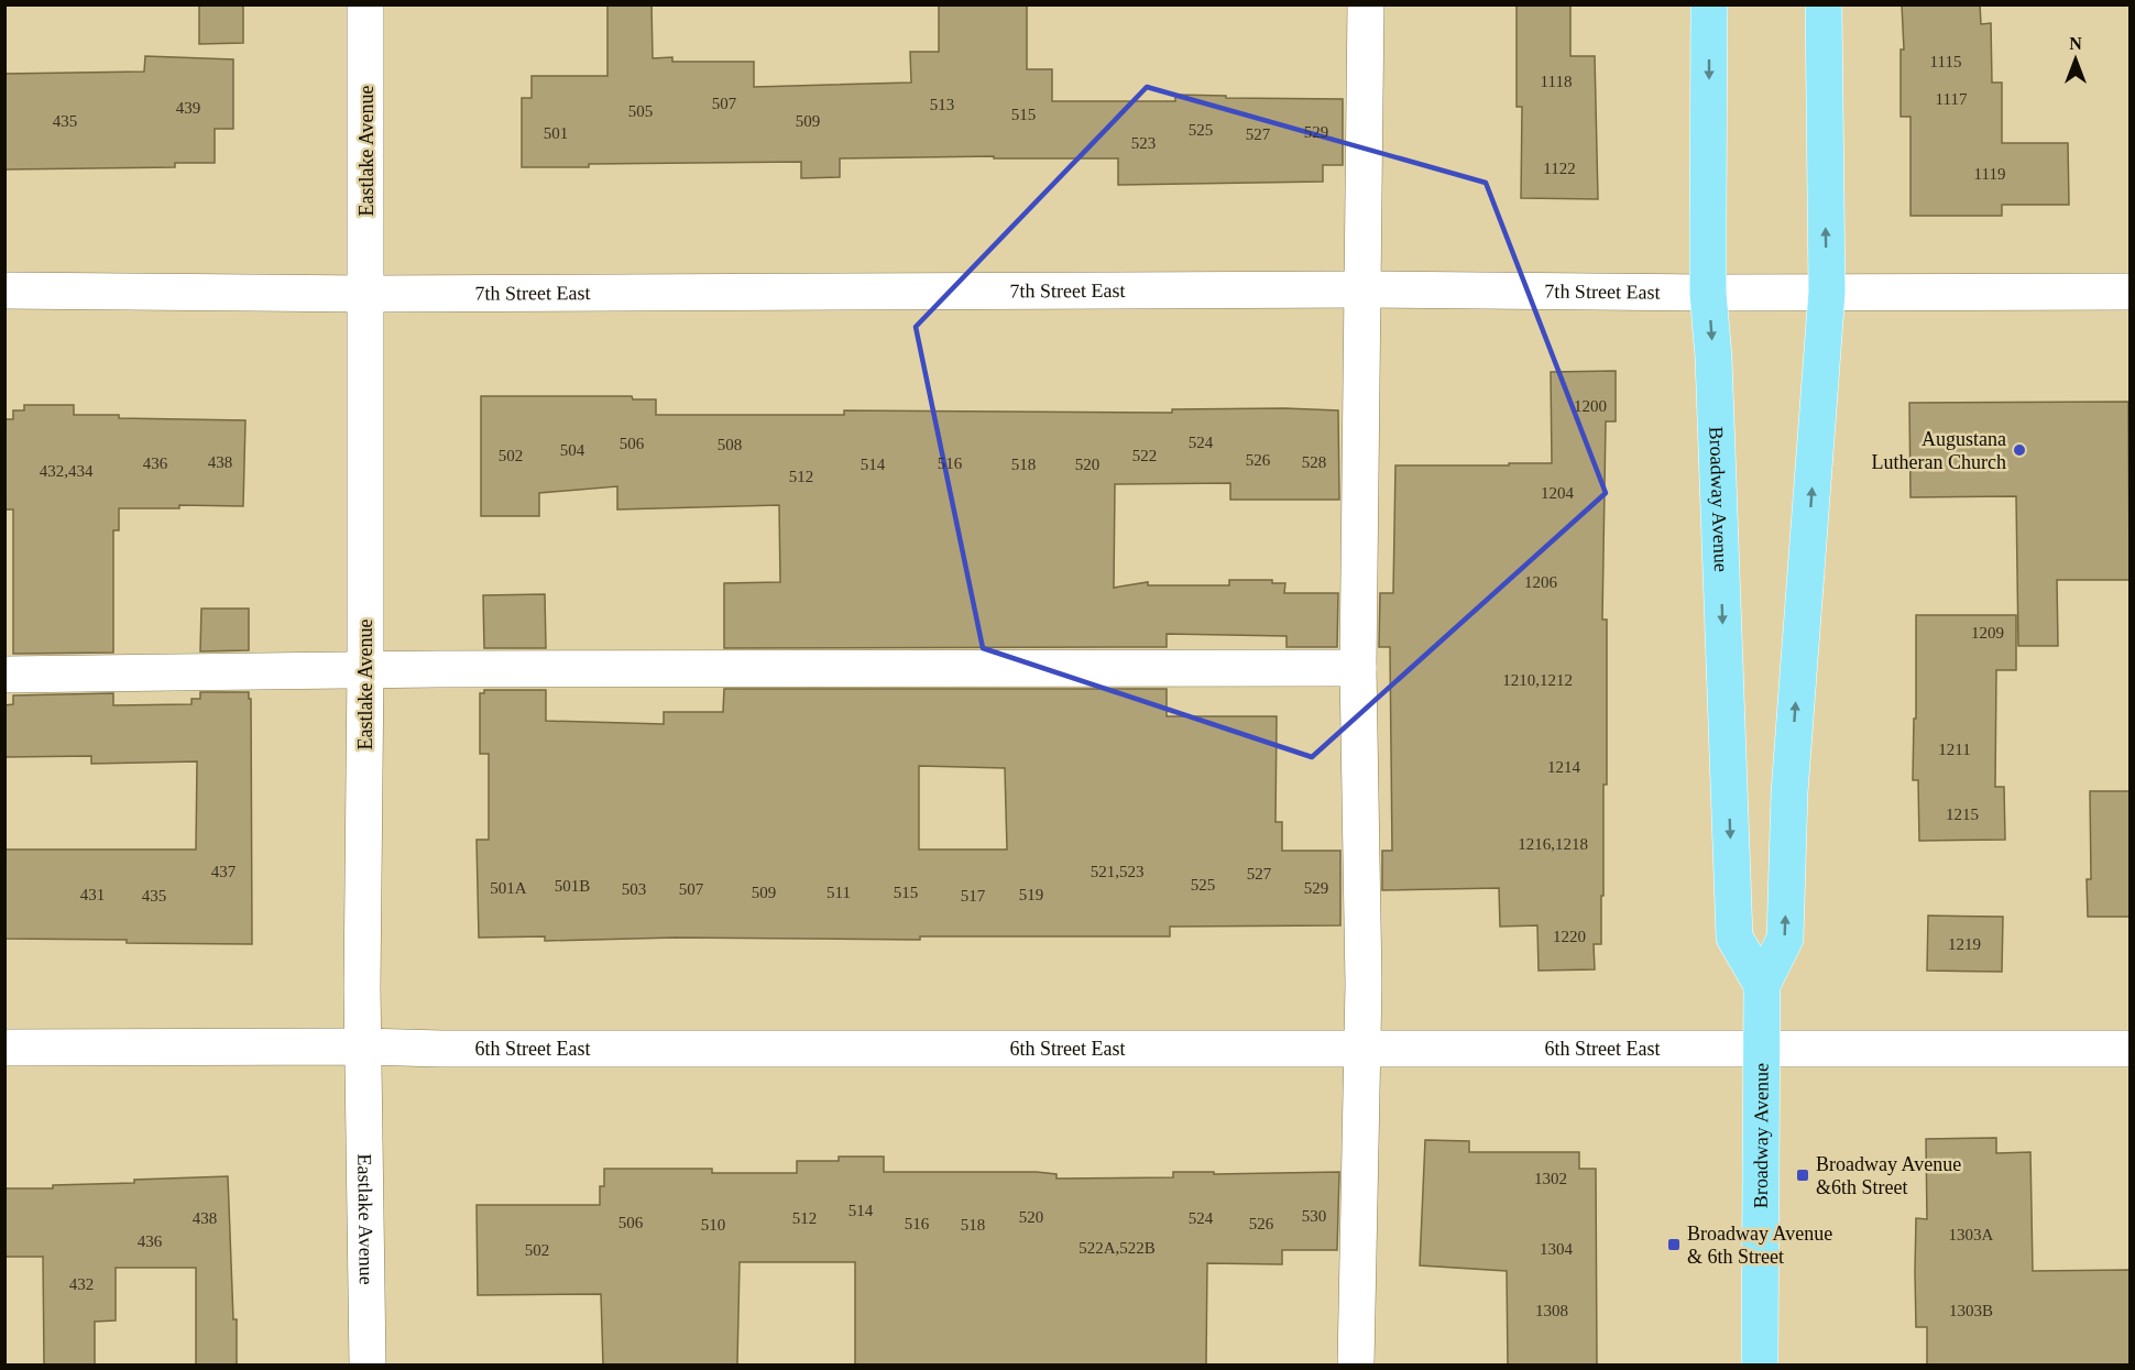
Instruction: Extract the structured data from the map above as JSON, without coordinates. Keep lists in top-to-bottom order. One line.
{"streets":{"main road":["Broadway Avenue"],"street":["Eastlake Avenue","7th Street East","6th Street East"]},"crossings":[["Eastlake Avenue","7th Street East"],["Eastlake Avenue","6th Street East"],["7th Street East","Broadway Avenue"],["Broadway Avenue","6th Street East"]],"places":{"other":["Augustana Lutheran Church"],"transit":["Broadway Avenue &6th Street","Broadway Avenue & 6th Street"]},"house_numbers":["1115","1118","1117","507","513","439","505","515","435","509","525","529","501","527","523","1122","1119","1200","524","506","508","504","502","522","526","438","528","436","516","514","518","520","432,434","512","1204","1206","1209","1210,1212","1211","1214","1215","1216,1218","437","521,523","527","525","501B","501A","529","503","507","509","511","515","431","519","435","517","1220","1219","1302","514","530","520","438","512","524","506","516","526","510","518","1303A","436","522A,522B","1304","502","432","1308","1303B"],"north":"top"}
